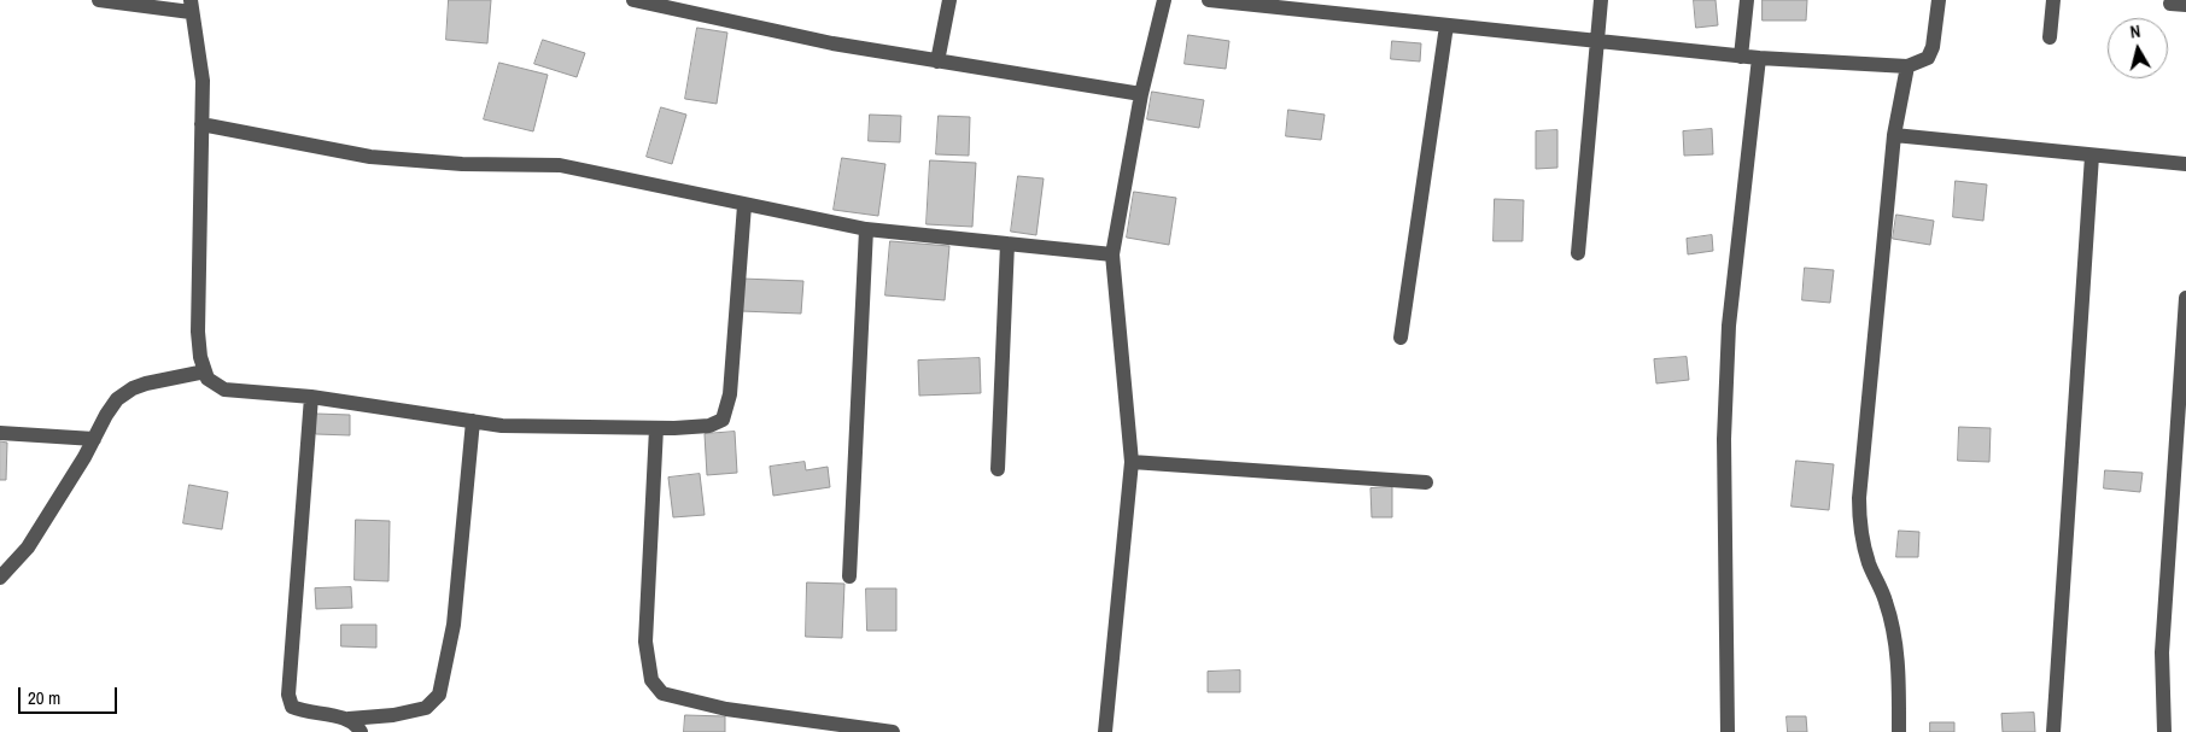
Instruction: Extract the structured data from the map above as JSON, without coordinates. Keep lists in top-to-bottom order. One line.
{"scale_bar":"20 m","north":"top"}
